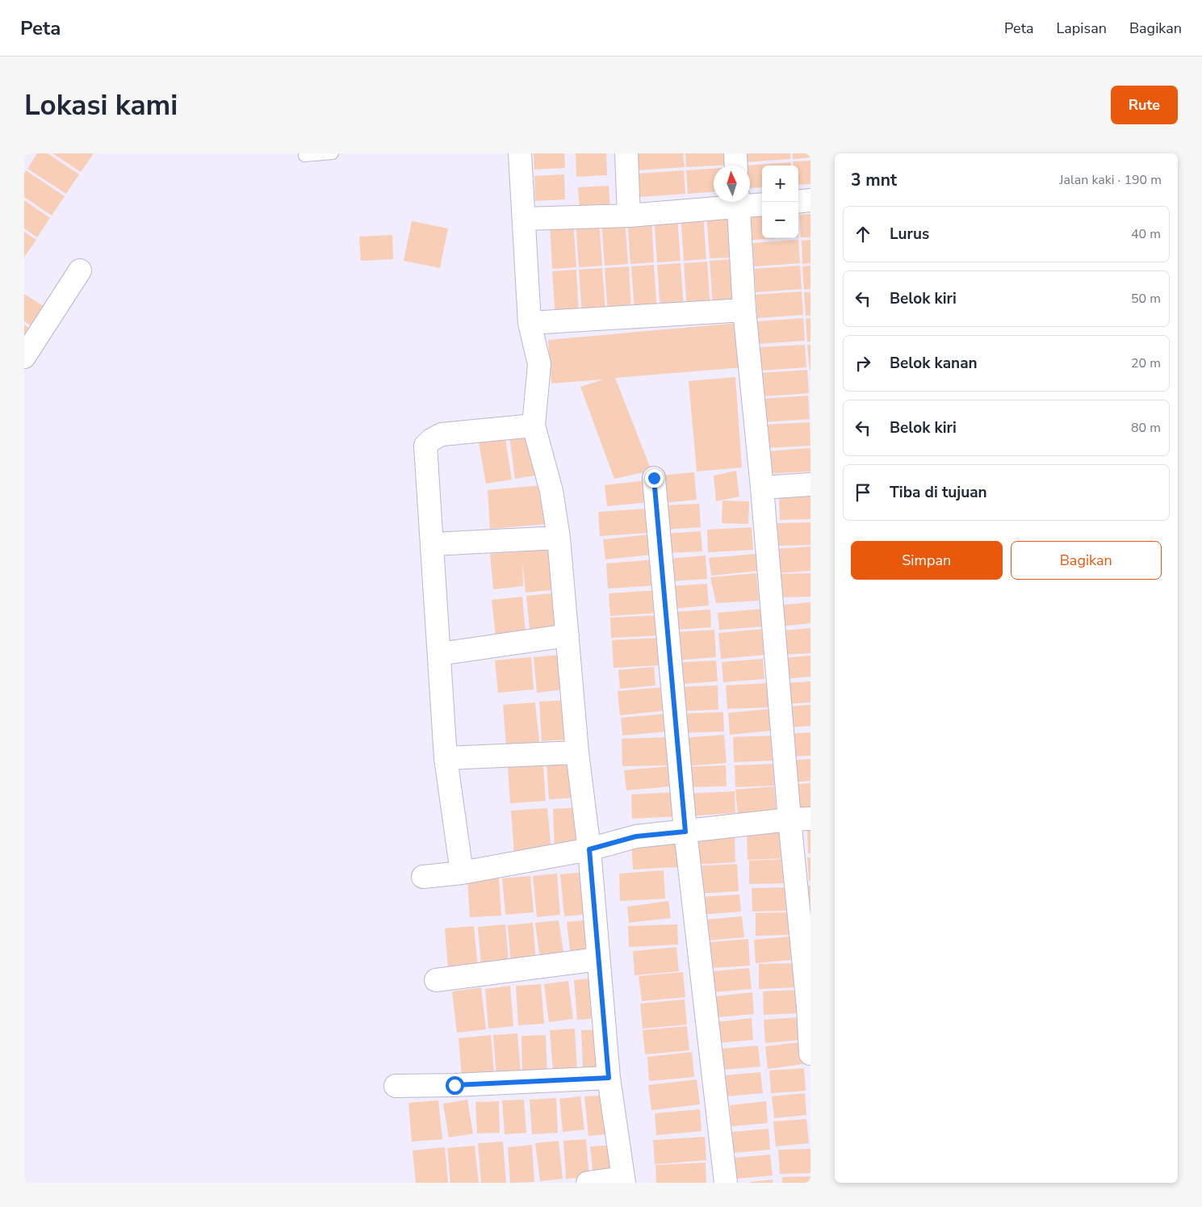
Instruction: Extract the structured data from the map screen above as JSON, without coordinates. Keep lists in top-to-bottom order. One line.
{"north":"top","page":{"header":"Peta","nav":["Peta","Lapisan","Bagikan"],"buttons":["Rute",["Simpan","Bagikan"]],"title":"Lokasi kami","heading":["3 mnt","Jalan kaki · 190 m"],"map_buttons":["+","−"],"list":[["Lurus","40 m"],["Belok kiri","50 m"],["Belok kanan","20 m"],["Belok kiri","80 m"],"Tiba di tujuan"]}}
